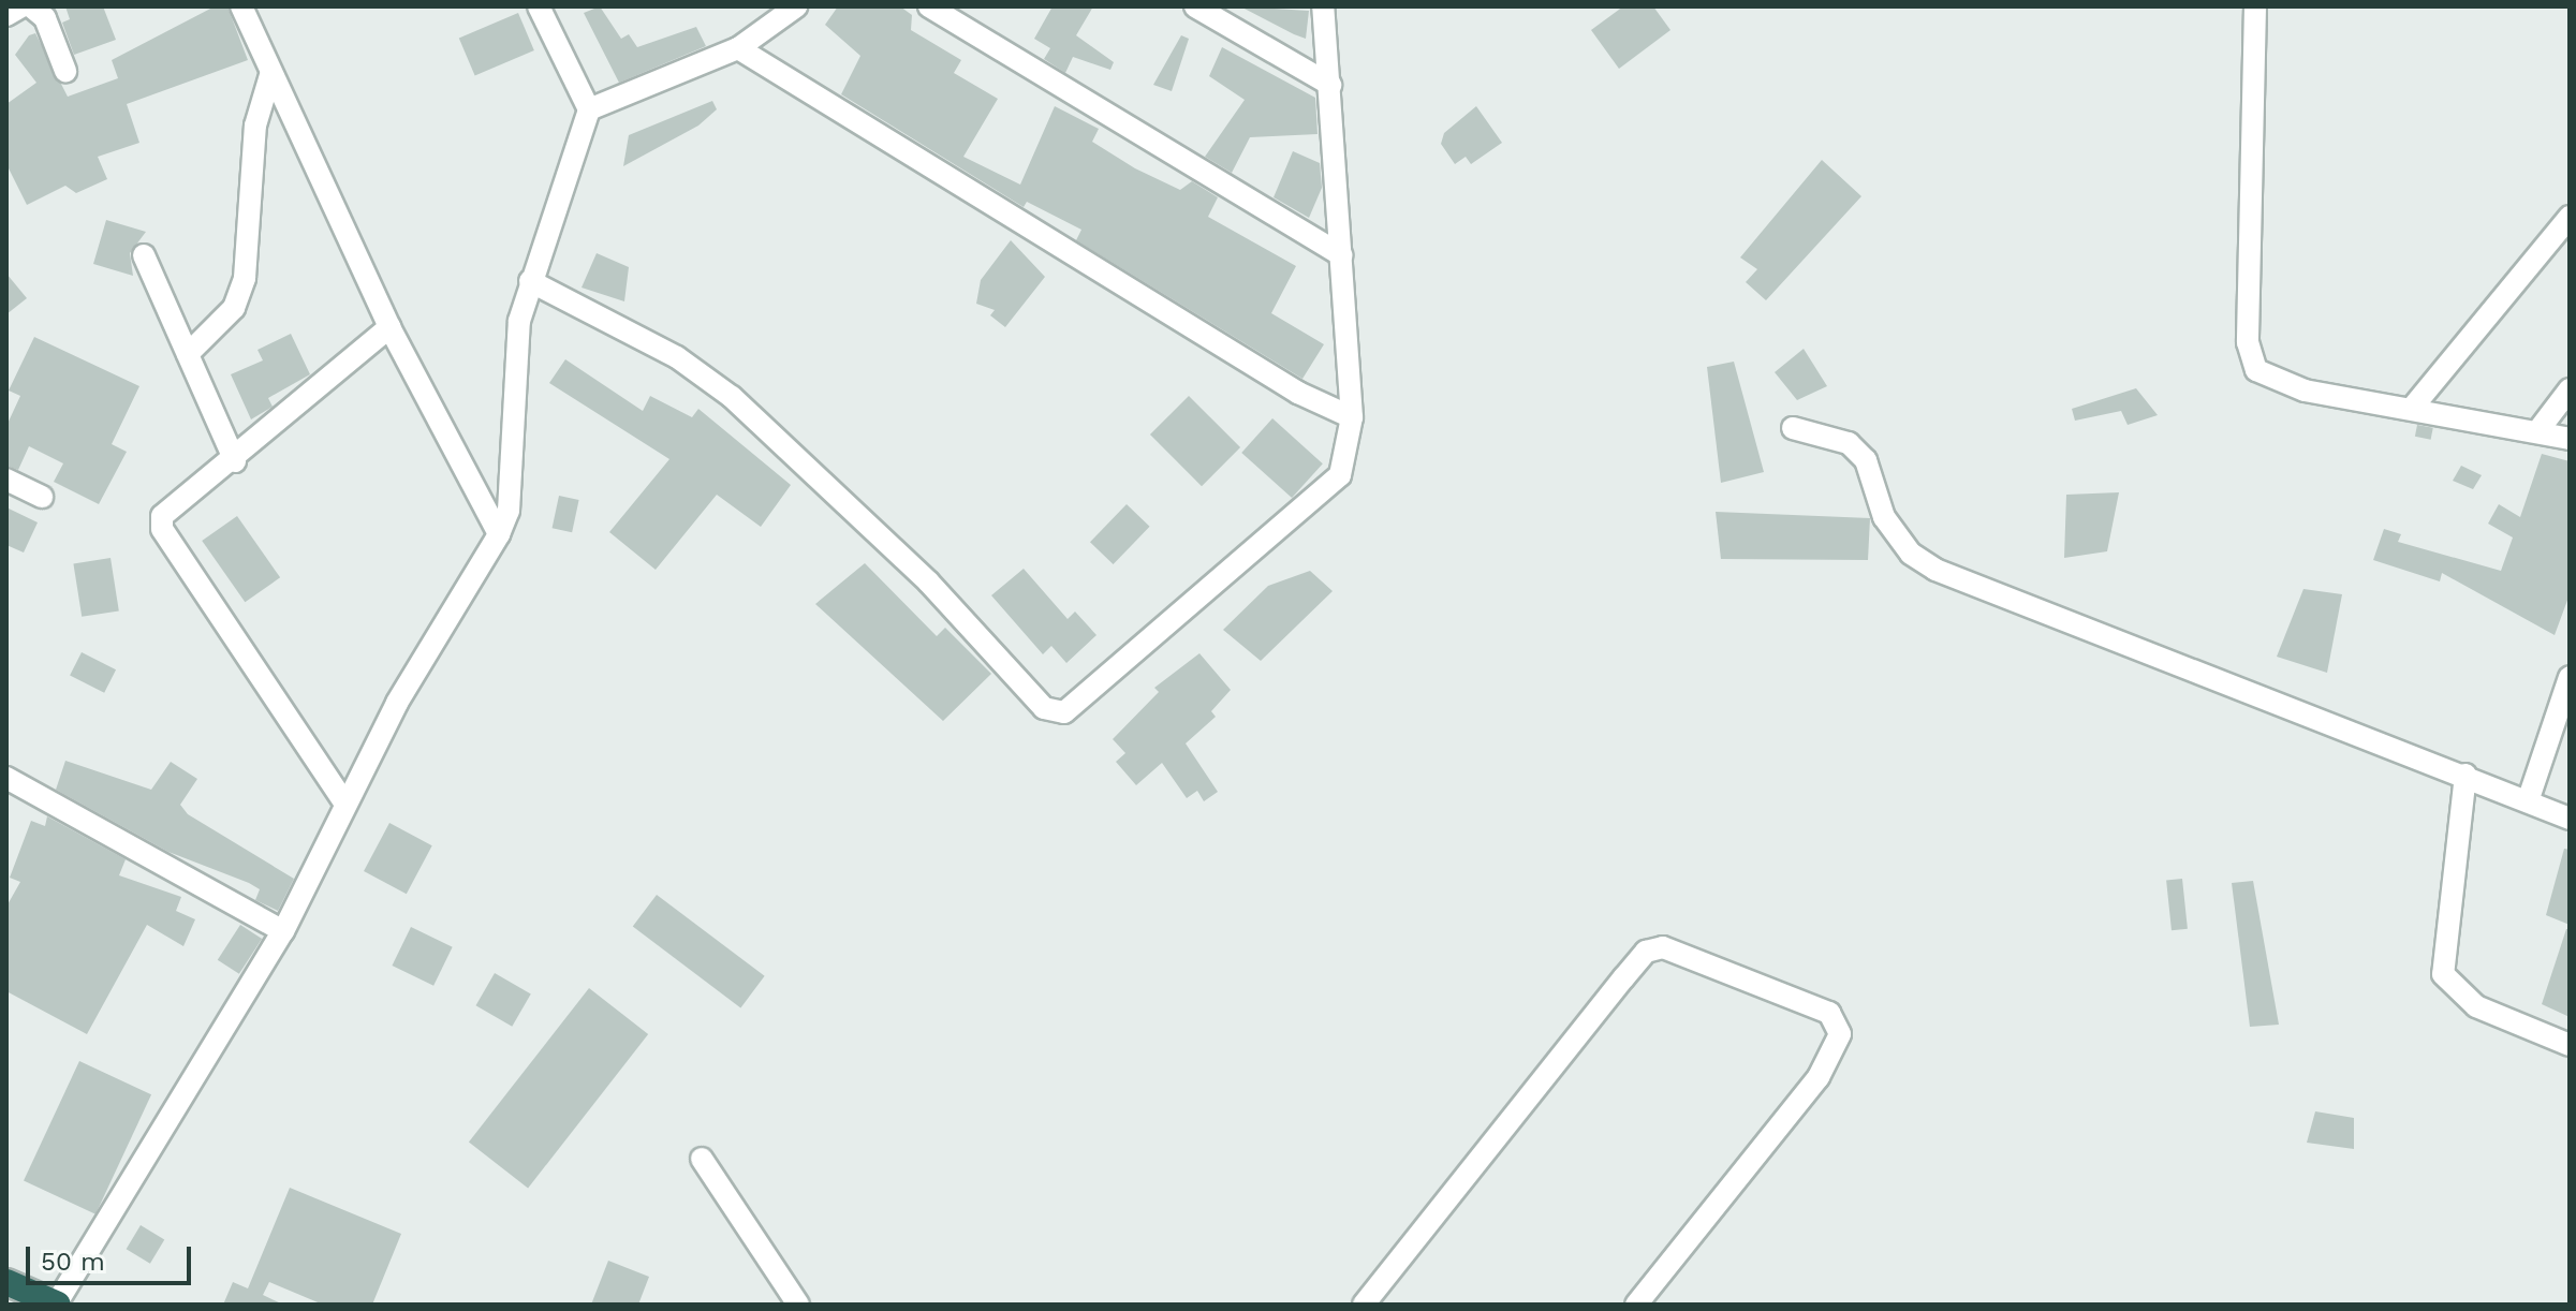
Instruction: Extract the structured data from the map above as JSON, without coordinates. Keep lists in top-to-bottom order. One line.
{"scale_bar":"50 m"}
